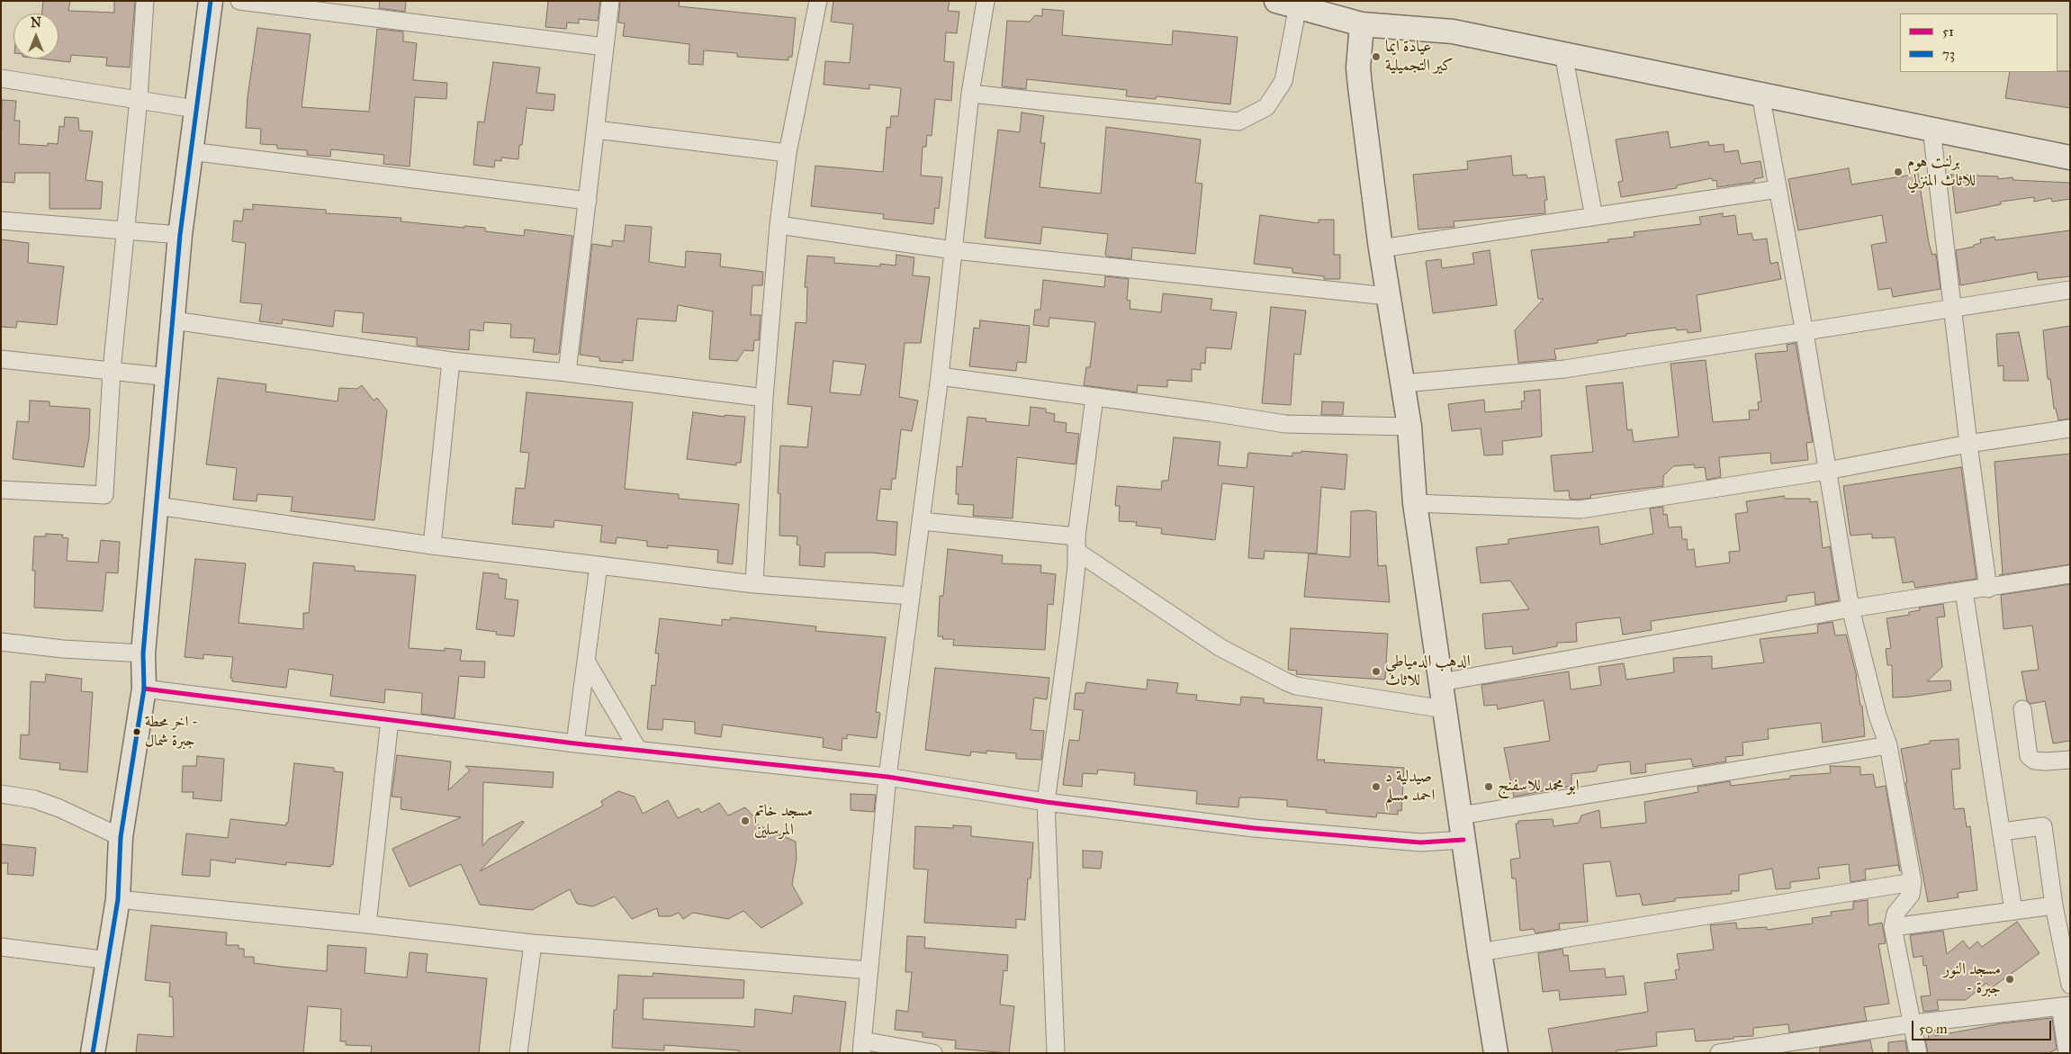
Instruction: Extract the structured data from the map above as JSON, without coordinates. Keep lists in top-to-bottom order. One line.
{"places":["عيادة ايما كير التجميلية","برلنت هوم للاثاث المنزلي","الدهب الدمياطي للاثاث","اخر محطة - جبرة شمال","صيدلية د احمد مسلم","ابو محمد للاسفنج","مسجد خاتم المرسلين","مسجد النور - جبرة"],"lines":["transit line 73","transit line 51"],"legend":["51","73"],"scale_bar":"50 m","north":"top"}
